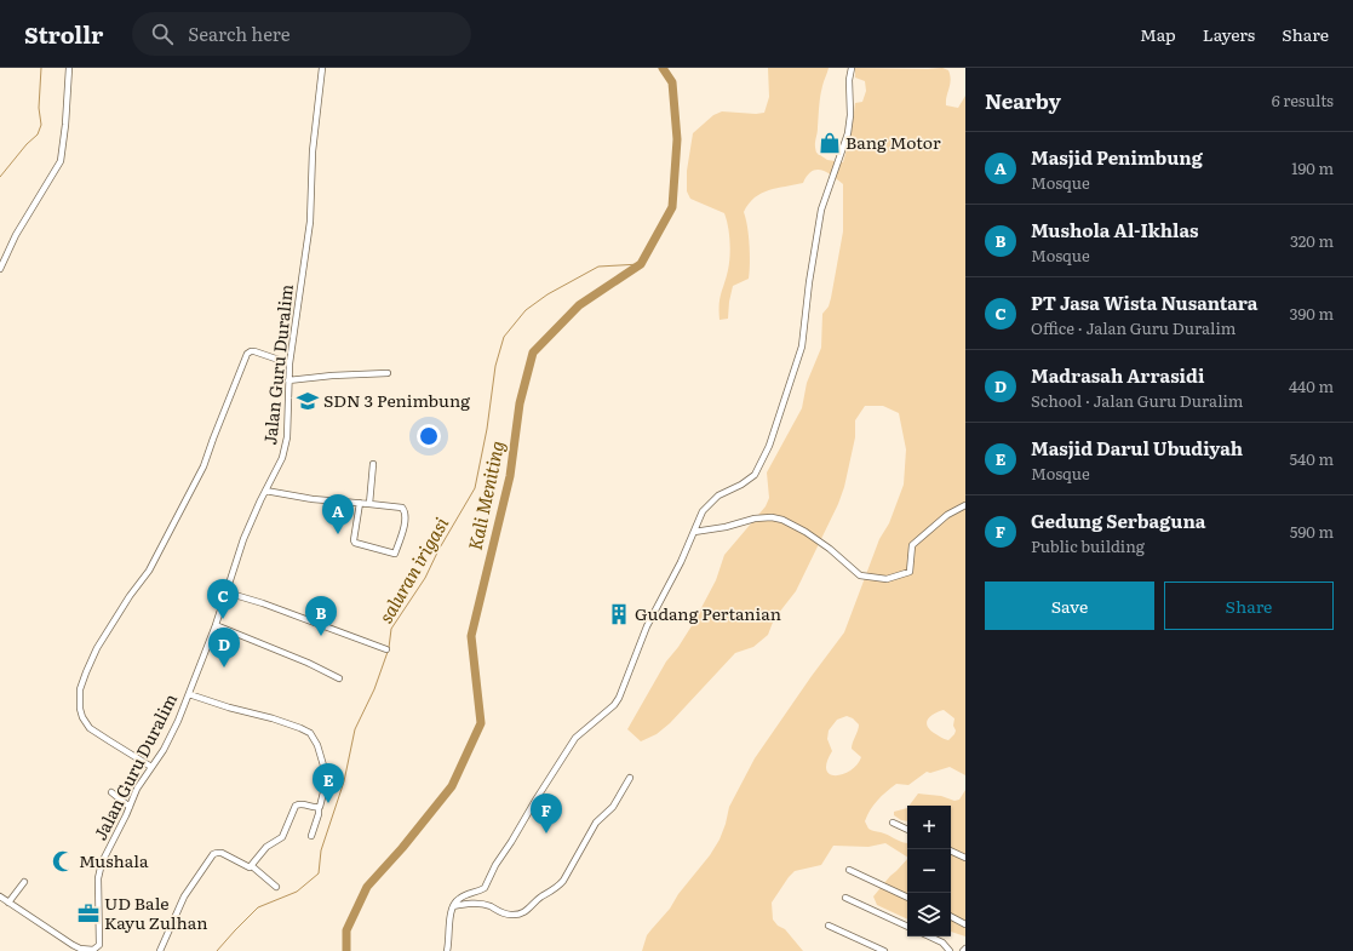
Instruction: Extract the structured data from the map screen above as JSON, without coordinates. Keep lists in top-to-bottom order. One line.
{"streets":{"street":["Jalan Guru Duralim"]},"water":["Kali Meniting","saluran irigasi"],"places":{"shop":["Bang Motor"],"school or university":["SDN 3 Penimbung"],"building":["Gudang Pertanian"],"mosque":["Mushala"],"office":["UD Bale Kayu Zulhan"]},"page":{"header":"Strollr","search":"Search here","nav":["Map","Layers","Share"],"heading":["Nearby","6 results"],"list":[{"mark":"A","name":"Masjid Penimbung","note":"Mosque","value":"190 m"},{"mark":"B","name":"Mushola Al-Ikhlas","note":"Mosque","value":"320 m"},{"mark":"C","name":"PT Jasa Wista Nusantara","note":"Office · Jalan Guru Duralim","value":"390 m"},{"mark":"D","name":"Madrasah Arrasidi","note":"School · Jalan Guru Duralim","value":"440 m"},{"mark":"E","name":"Masjid Darul Ubudiyah","note":"Mosque","value":"540 m"},{"mark":"F","name":"Gedung Serbaguna","note":"Public building","value":"590 m"}],"pins":["A","C","B","D","E","F"],"buttons":["Save","Share"],"map_buttons":["+","−"]}}
